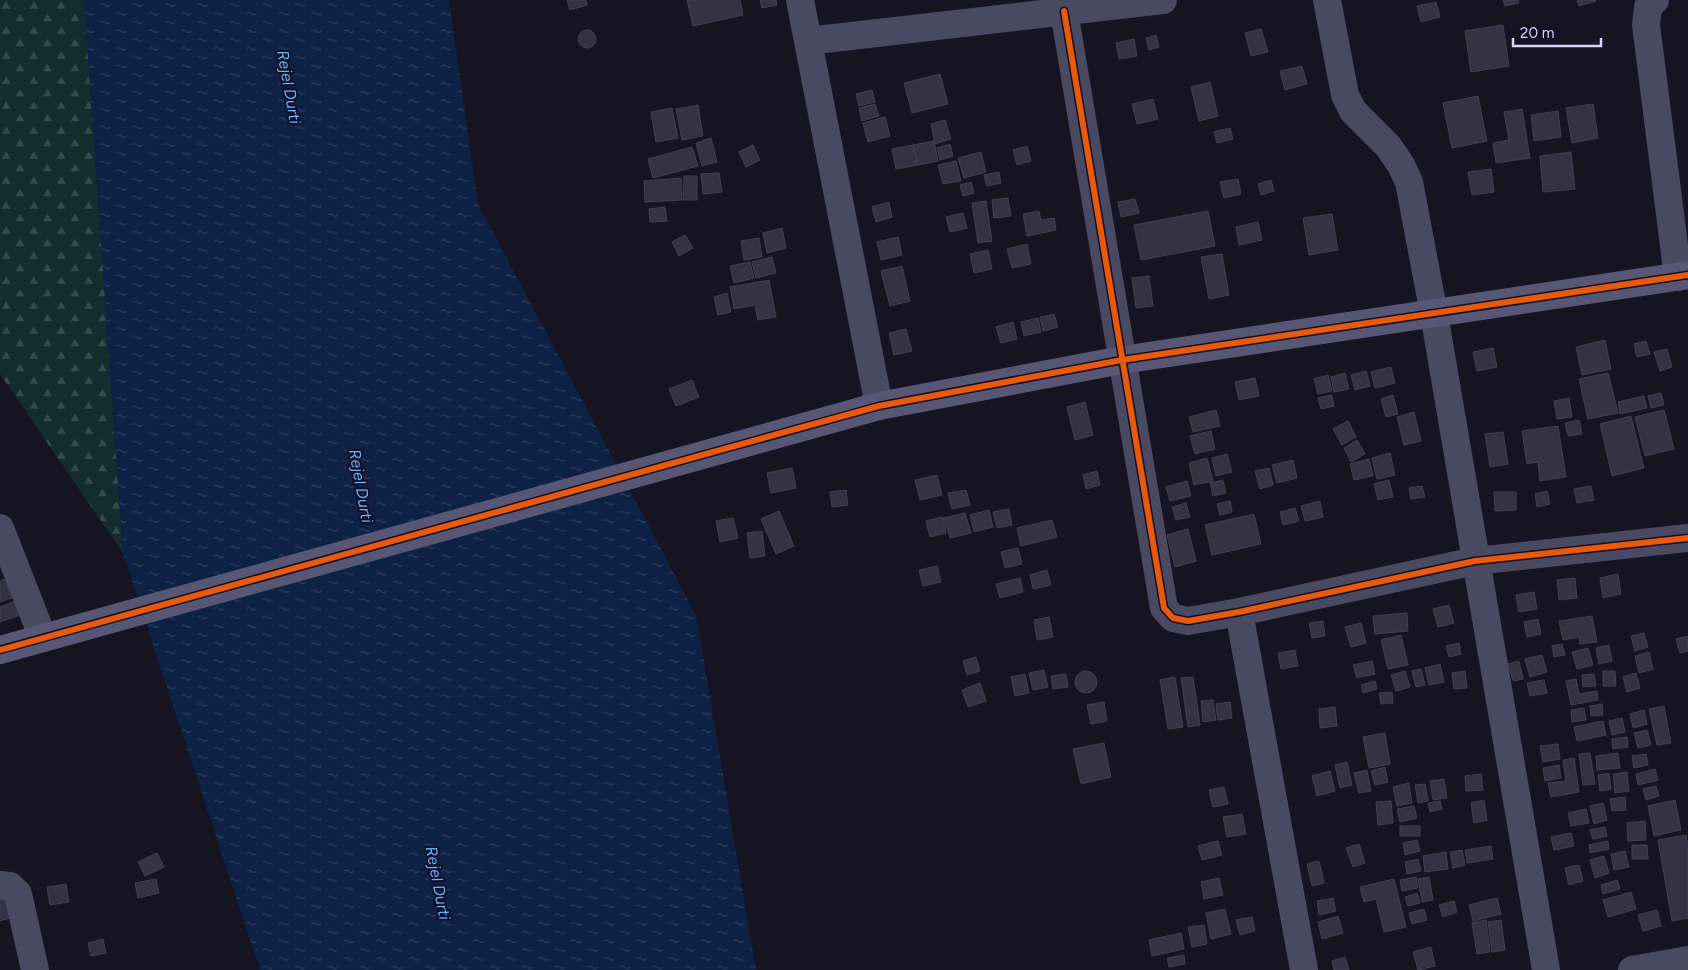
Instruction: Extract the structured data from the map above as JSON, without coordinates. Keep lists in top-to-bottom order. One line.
{"water":["Rejel Durti"],"scale_bar":"20 m"}
